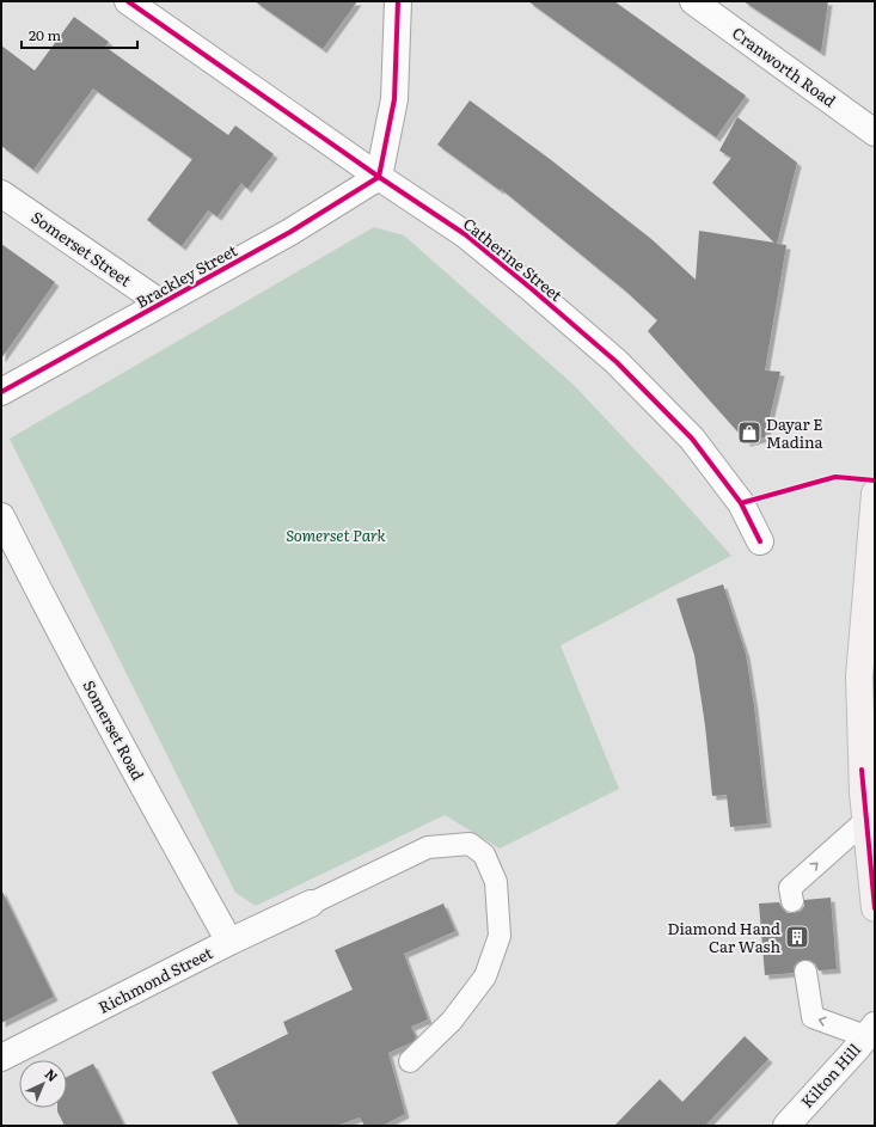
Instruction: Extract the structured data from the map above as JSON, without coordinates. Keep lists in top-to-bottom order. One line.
{"streets":{"street":["Cranworth Road","Somerset Street","Catherine Street","Brackley Street","Somerset Road","Richmond Street","Kilton Hill"]},"crossings":[["Somerset Street","Brackley Street"],["Catherine Street","Brackley Street"],["Somerset Road","Richmond Street"]],"parks":["Somerset Park"],"places":{"shop":["Dayar E Madina"],"building":["Diamond Hand Car Wash"]},"scale_bar":"20 m","north":"top right"}
